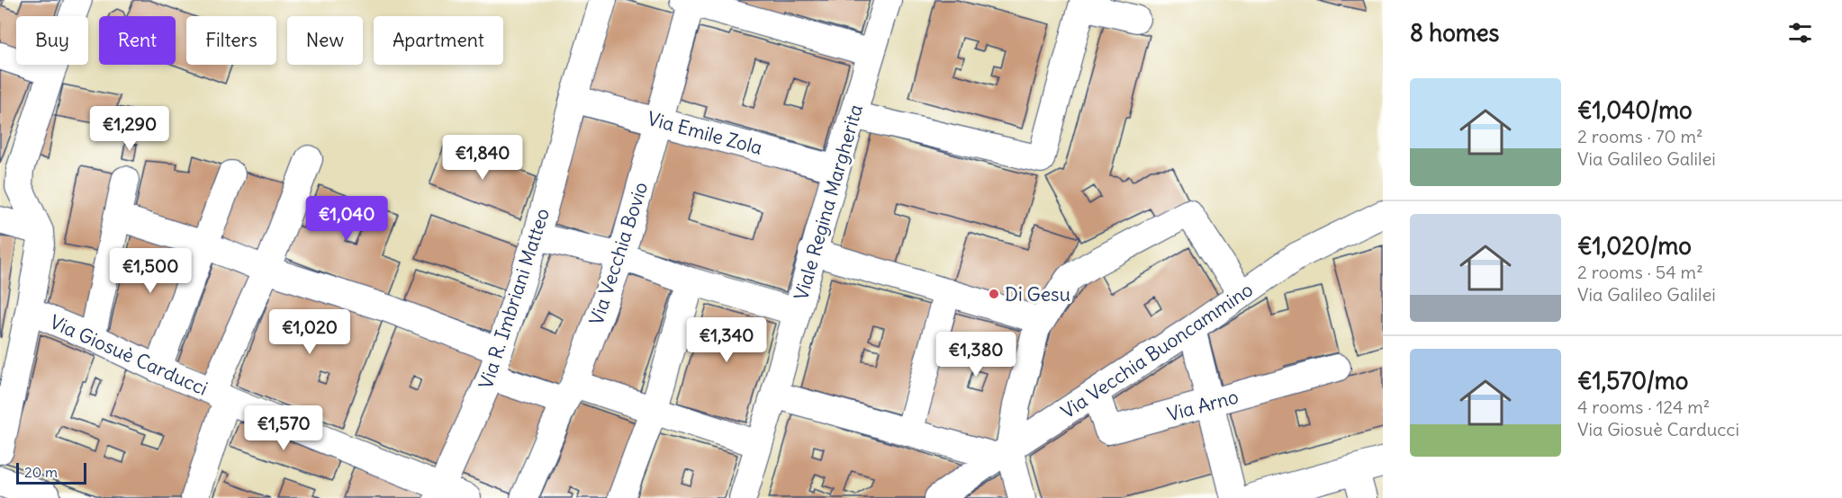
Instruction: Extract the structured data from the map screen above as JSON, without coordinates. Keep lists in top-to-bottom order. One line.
{"streets":{"street":["Via Emile Zola","Viale Regina Margherita","Via Vecchia Bovio","Via R. Imbriani Matteo","Via Vecchia Buoncammino","Via Giosuè Carducci","Via Arno"]},"crossings":[["Via Emile Zola","Viale Regina Margherita"],["Via Emile Zola","Via Vecchia Bovio"],["Via Emile Zola","Via R. Imbriani Matteo"],["Via R. Imbriani Matteo","Via Giosuè Carducci"],["Via Vecchia Buoncammino","Via Arno"]],"places":["Di Gesu"],"scale_bar":"20 m","page":{"heading":"8 homes","chip":["Buy","Rent","Filters","New","Apartment"],"list":[{"name":"€1,040/mo","note":"2 rooms · 70 m² · Via Galileo Galilei"},{"name":"€1,020/mo","note":"2 rooms · 54 m² · Via Galileo Galilei"},{"name":"€1,570/mo","note":"4 rooms · 124 m² · Via Giosuè Carducci"}],"price":["€1,290","€1,840","€1,040","€1,500","€1,020","€1,340","€1,380","€1,570"],"scale":"20 m"}}
